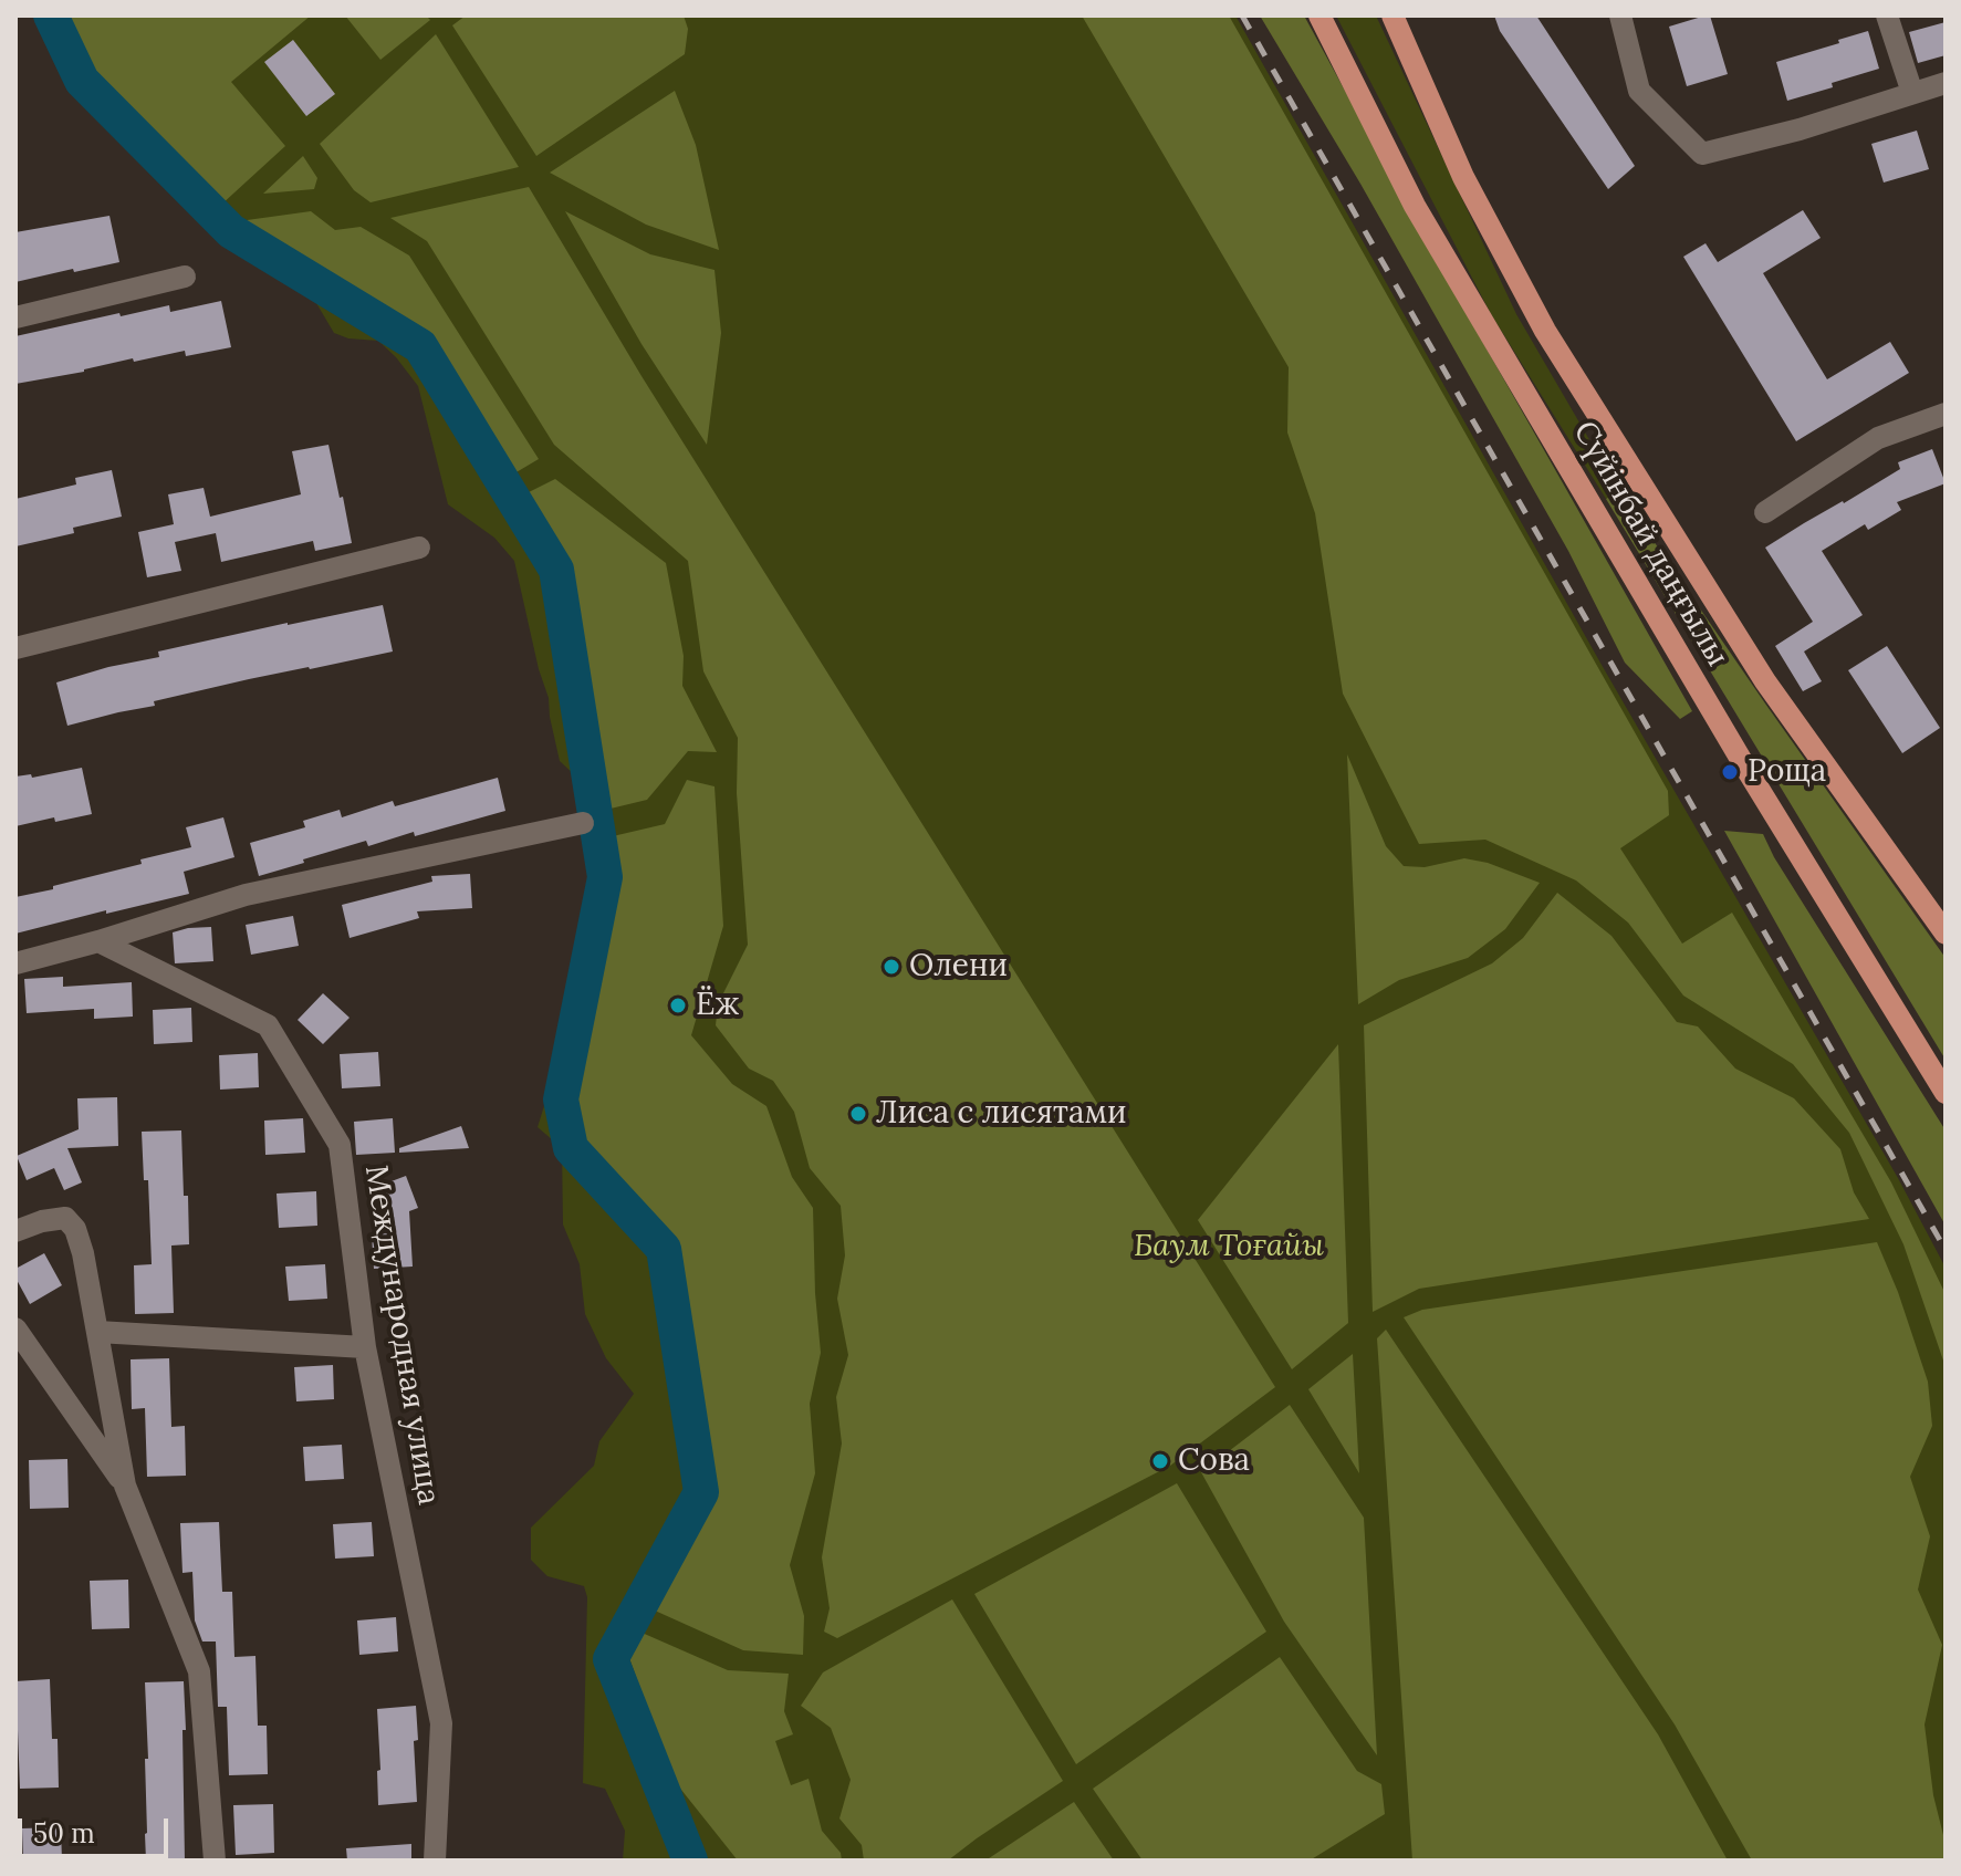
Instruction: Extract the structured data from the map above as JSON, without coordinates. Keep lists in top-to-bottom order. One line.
{"streets":{"main road":["Сүйінбай даңғылы"],"street":["Международная улица"]},"parks":["Баум Тоғайы"],"places":["Роща","Олени","Ёж","Лиса с лисятами","Сова"],"scale_bar":"50 m"}
